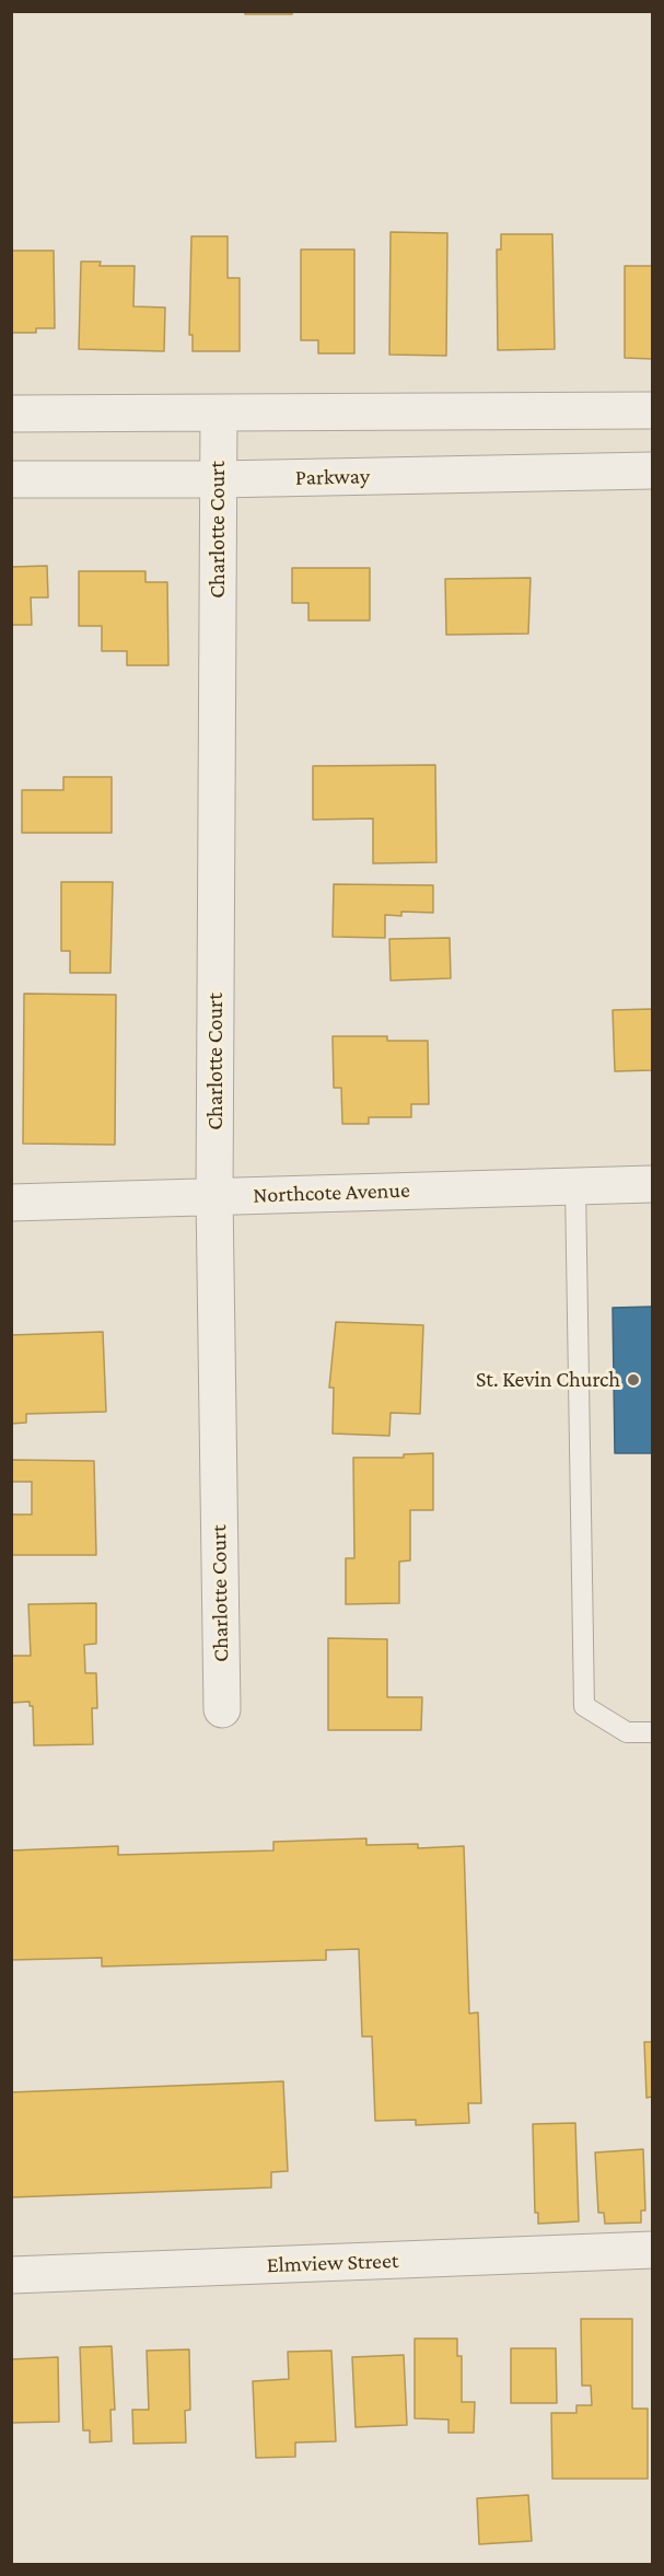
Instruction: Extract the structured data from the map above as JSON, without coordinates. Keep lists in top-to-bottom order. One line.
{"streets":{"street":["Parkway","Charlotte Court","Northcote Avenue","Elmview Street"]},"crossings":[["Parkway","Charlotte Court"],["Charlotte Court","Northcote Avenue"]],"places":["St. Kevin Church"]}
